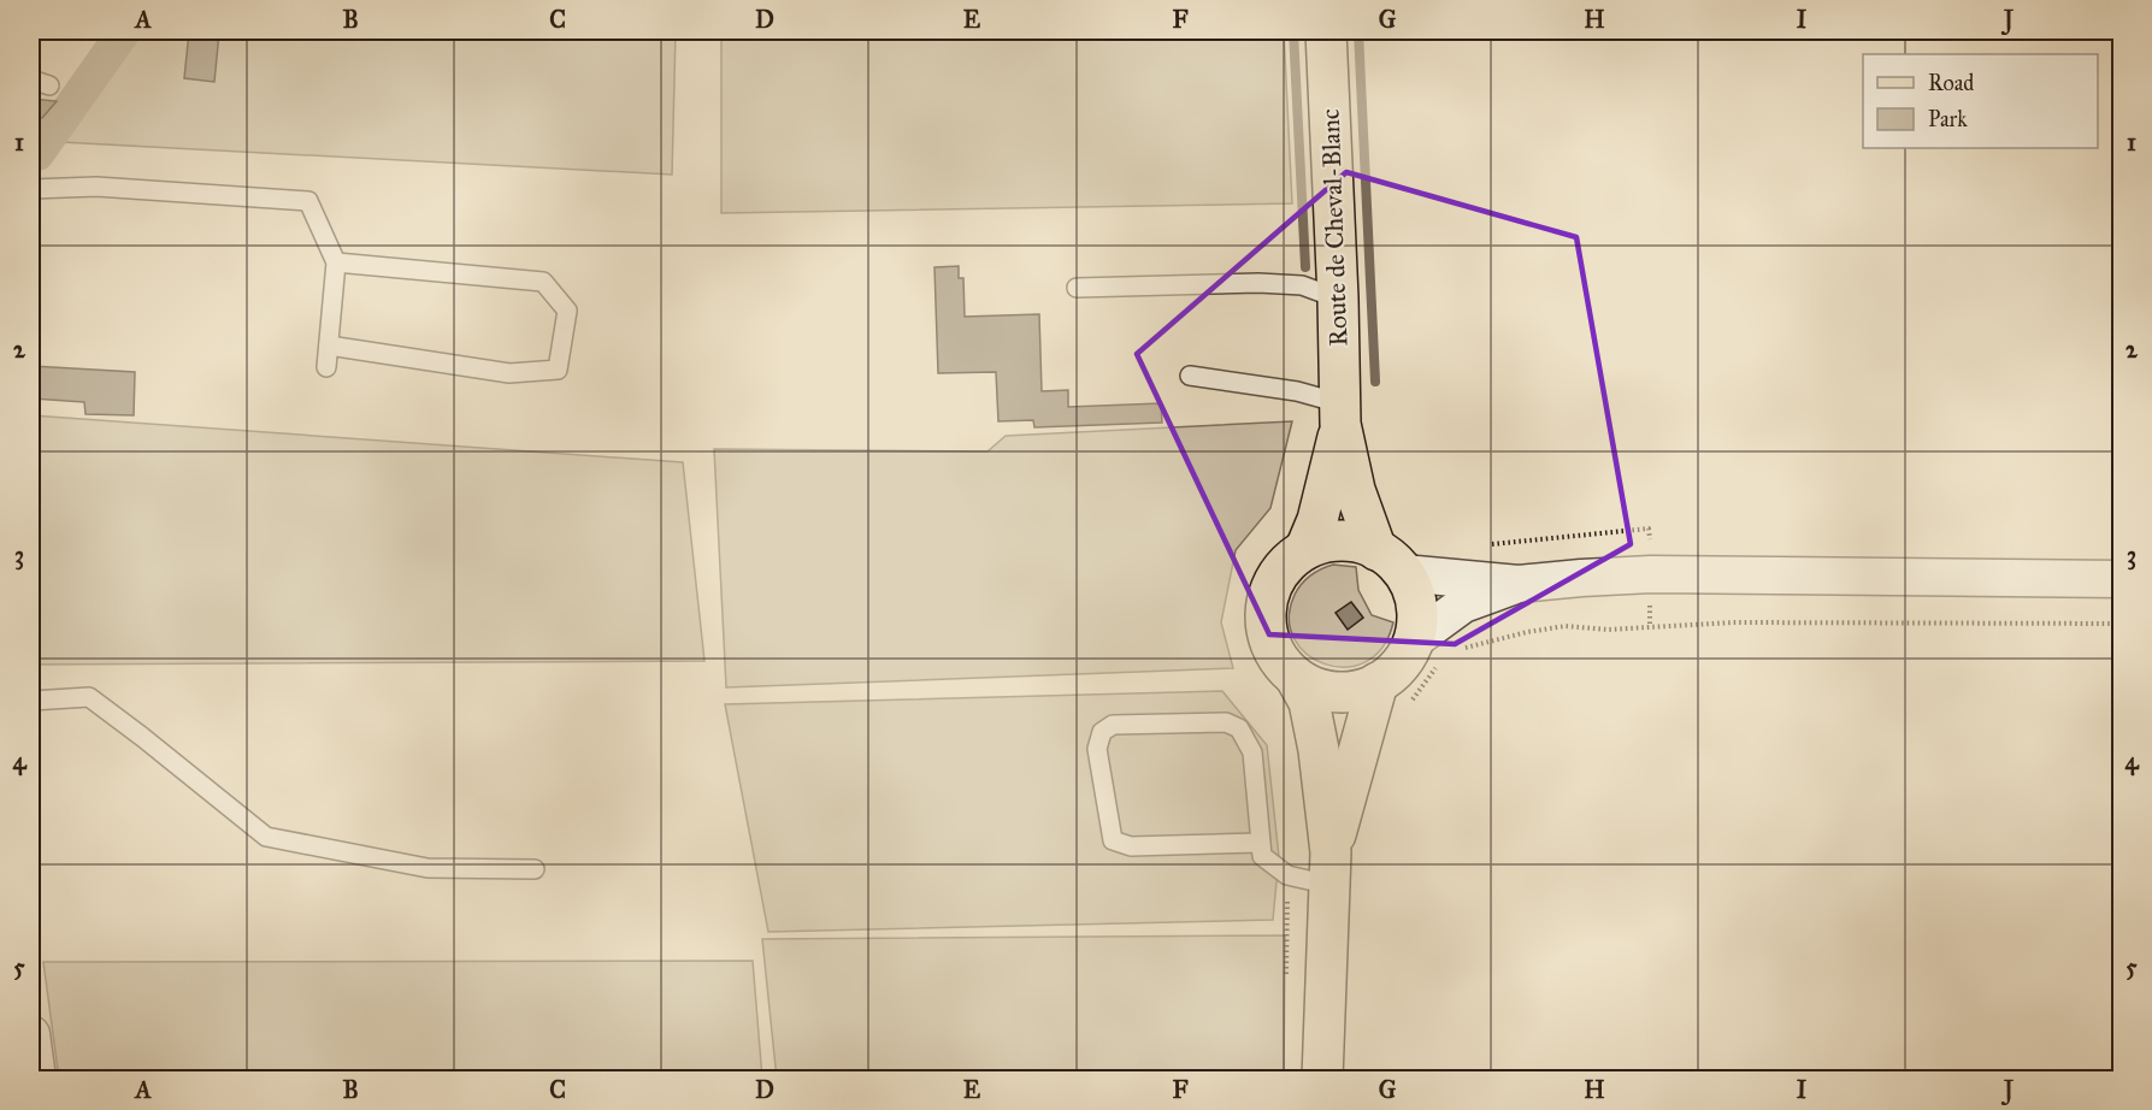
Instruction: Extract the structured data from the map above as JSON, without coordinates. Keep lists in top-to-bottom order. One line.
{"streets":{"main road":["Route de Cheval-Blanc"]},"legend":["Road","Park"],"grid":{"columns":["A","B","C","D","E","F","G","H","I","J"],"rows":["1","2","3","4","5"]}}
